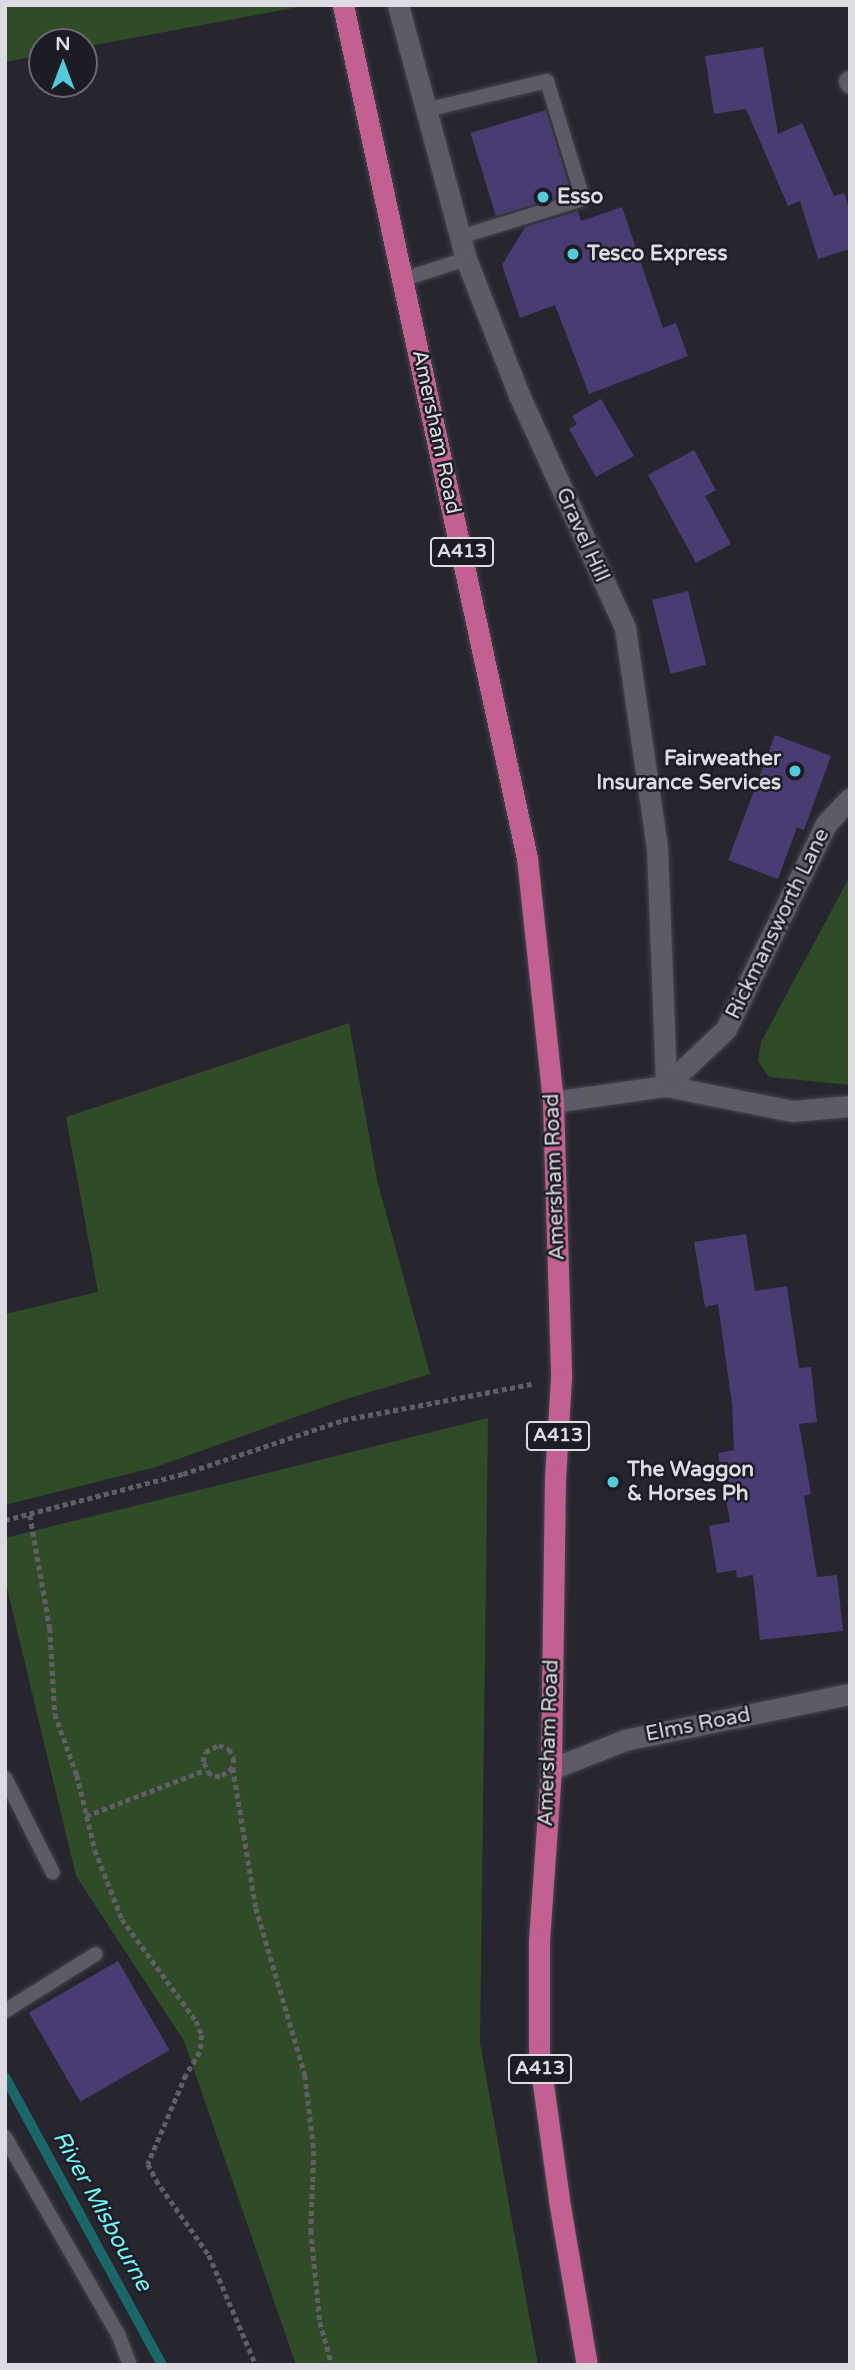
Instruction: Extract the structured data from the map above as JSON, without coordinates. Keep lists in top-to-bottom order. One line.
{"streets":{"highway":["Amersham Road","A413"],"street":["Gravel Hill","Rickmansworth Lane","Elms Road"]},"crossings":[["Amersham Road","Elms Road"],["Gravel Hill","Rickmansworth Lane"]],"water":["River Misbourne"],"places":["Esso","Tesco Express","Fairweather Insurance Services","The Waggon & Horses Ph"],"north":"top"}
